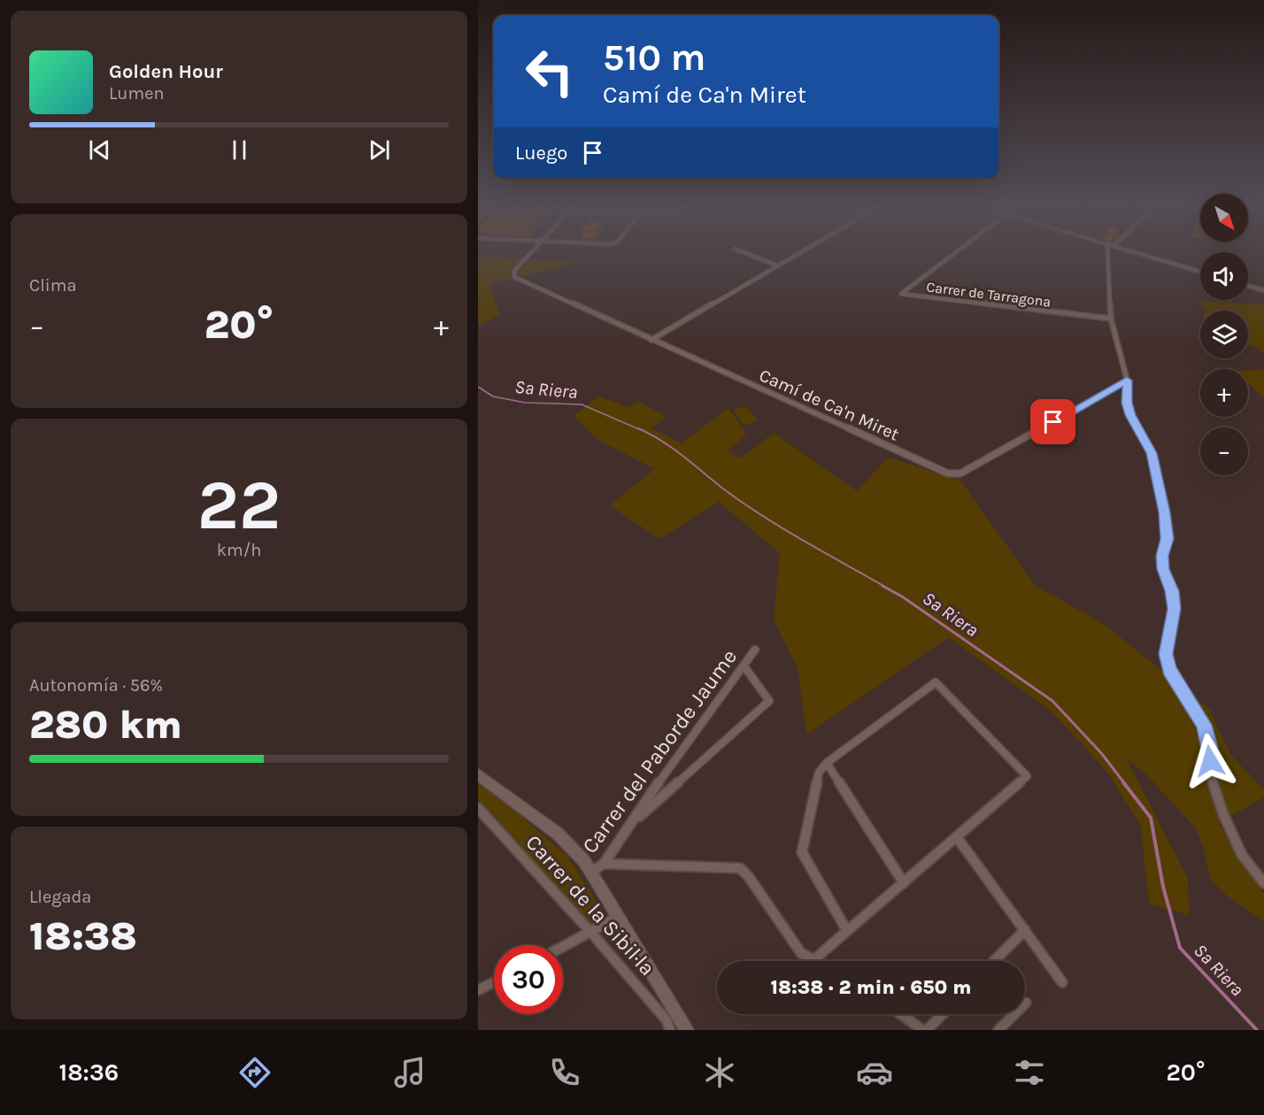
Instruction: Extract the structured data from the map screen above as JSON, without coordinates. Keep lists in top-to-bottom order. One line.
{"streets":{"street":["Carrer de Tarragona","Camí de Ca'n Miret","Carrer del Paborde Jaume","Carrer de la Sibil·la"]},"water":["Sa Riera"],"north":"bottom right","page":{"turn":["510 m","Camí de Ca'n Miret"],"song":["Golden Hour","Lumen"],"then":"Luego","map_buttons":["+","−"],"tile":["Clima",["22","km/h"],["Autonomía · 56%","280 km"],["Llegada","18:38"]],"heat":["−","20°","+"],"limit":"30","trip":"18:38 · 2 min · 650 m","tabs":["18:36","20°"]}}
